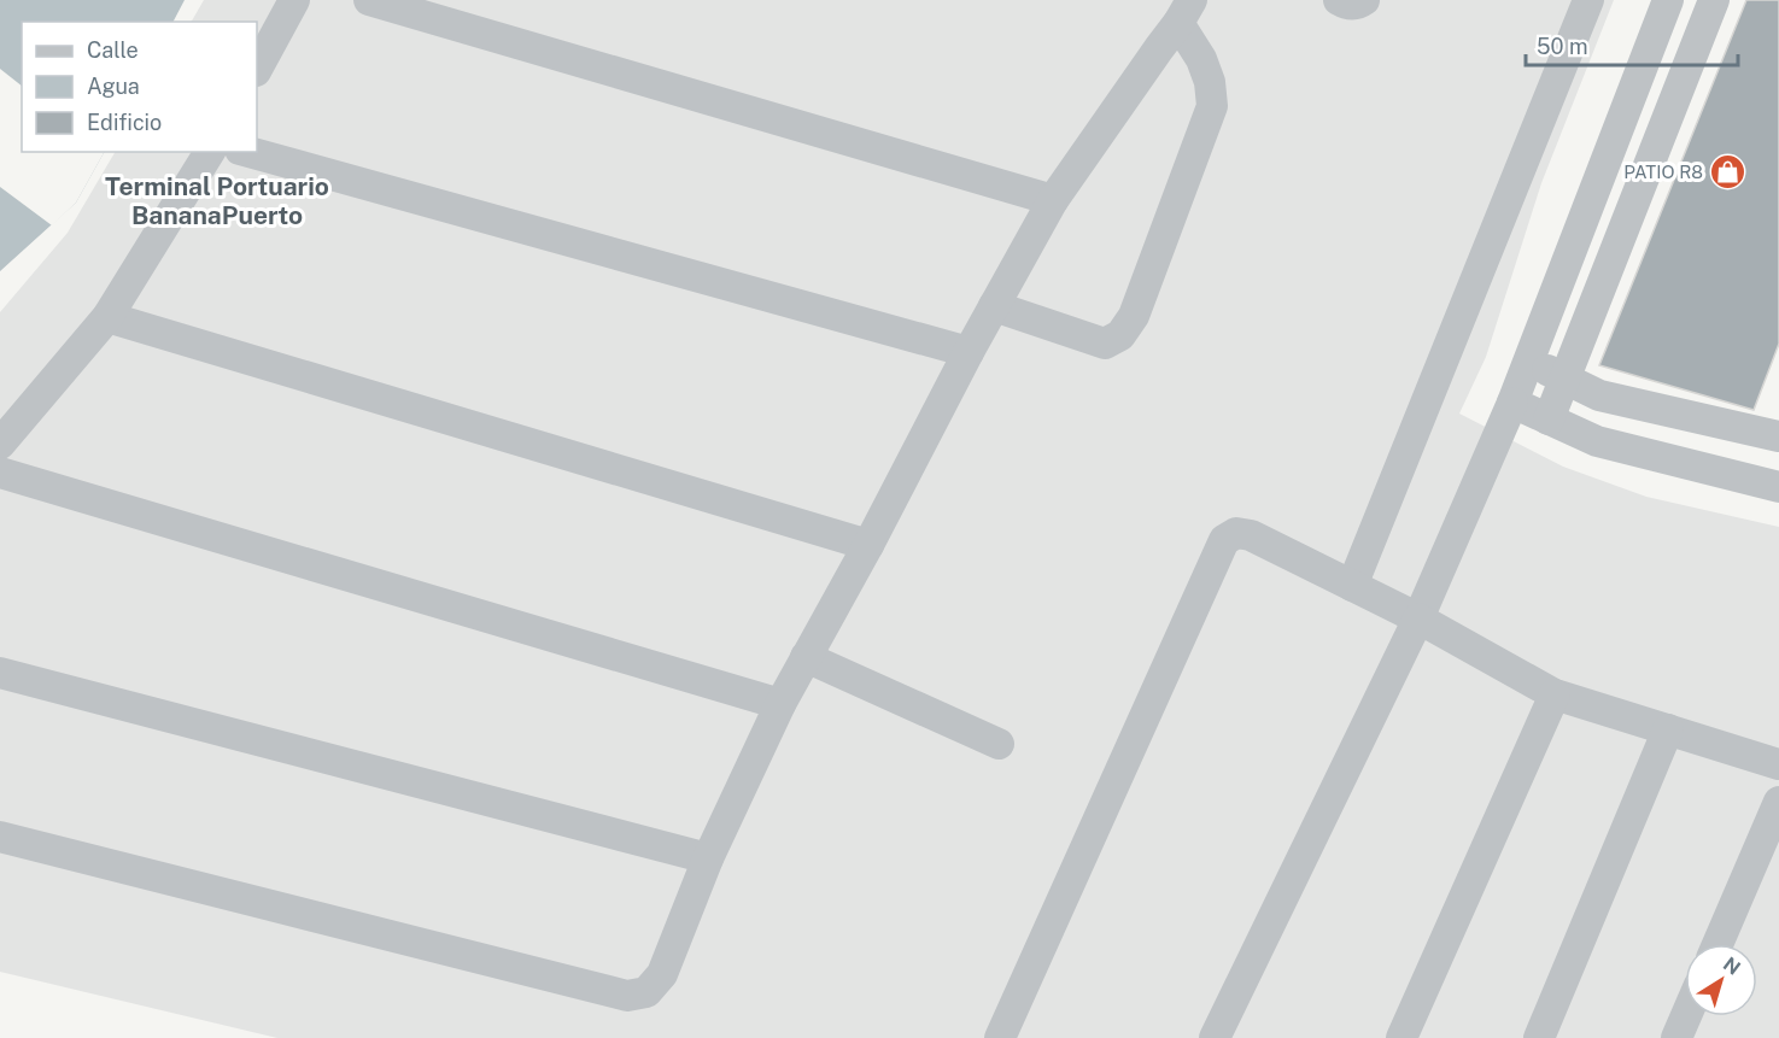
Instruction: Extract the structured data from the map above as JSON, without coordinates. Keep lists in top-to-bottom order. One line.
{"districts":["Terminal Portuario BananaPuerto"],"places":{"shop":["PATIO R8"]},"legend":["Calle","Agua","Edificio"],"scale_bar":"50 m","north":"top right"}
